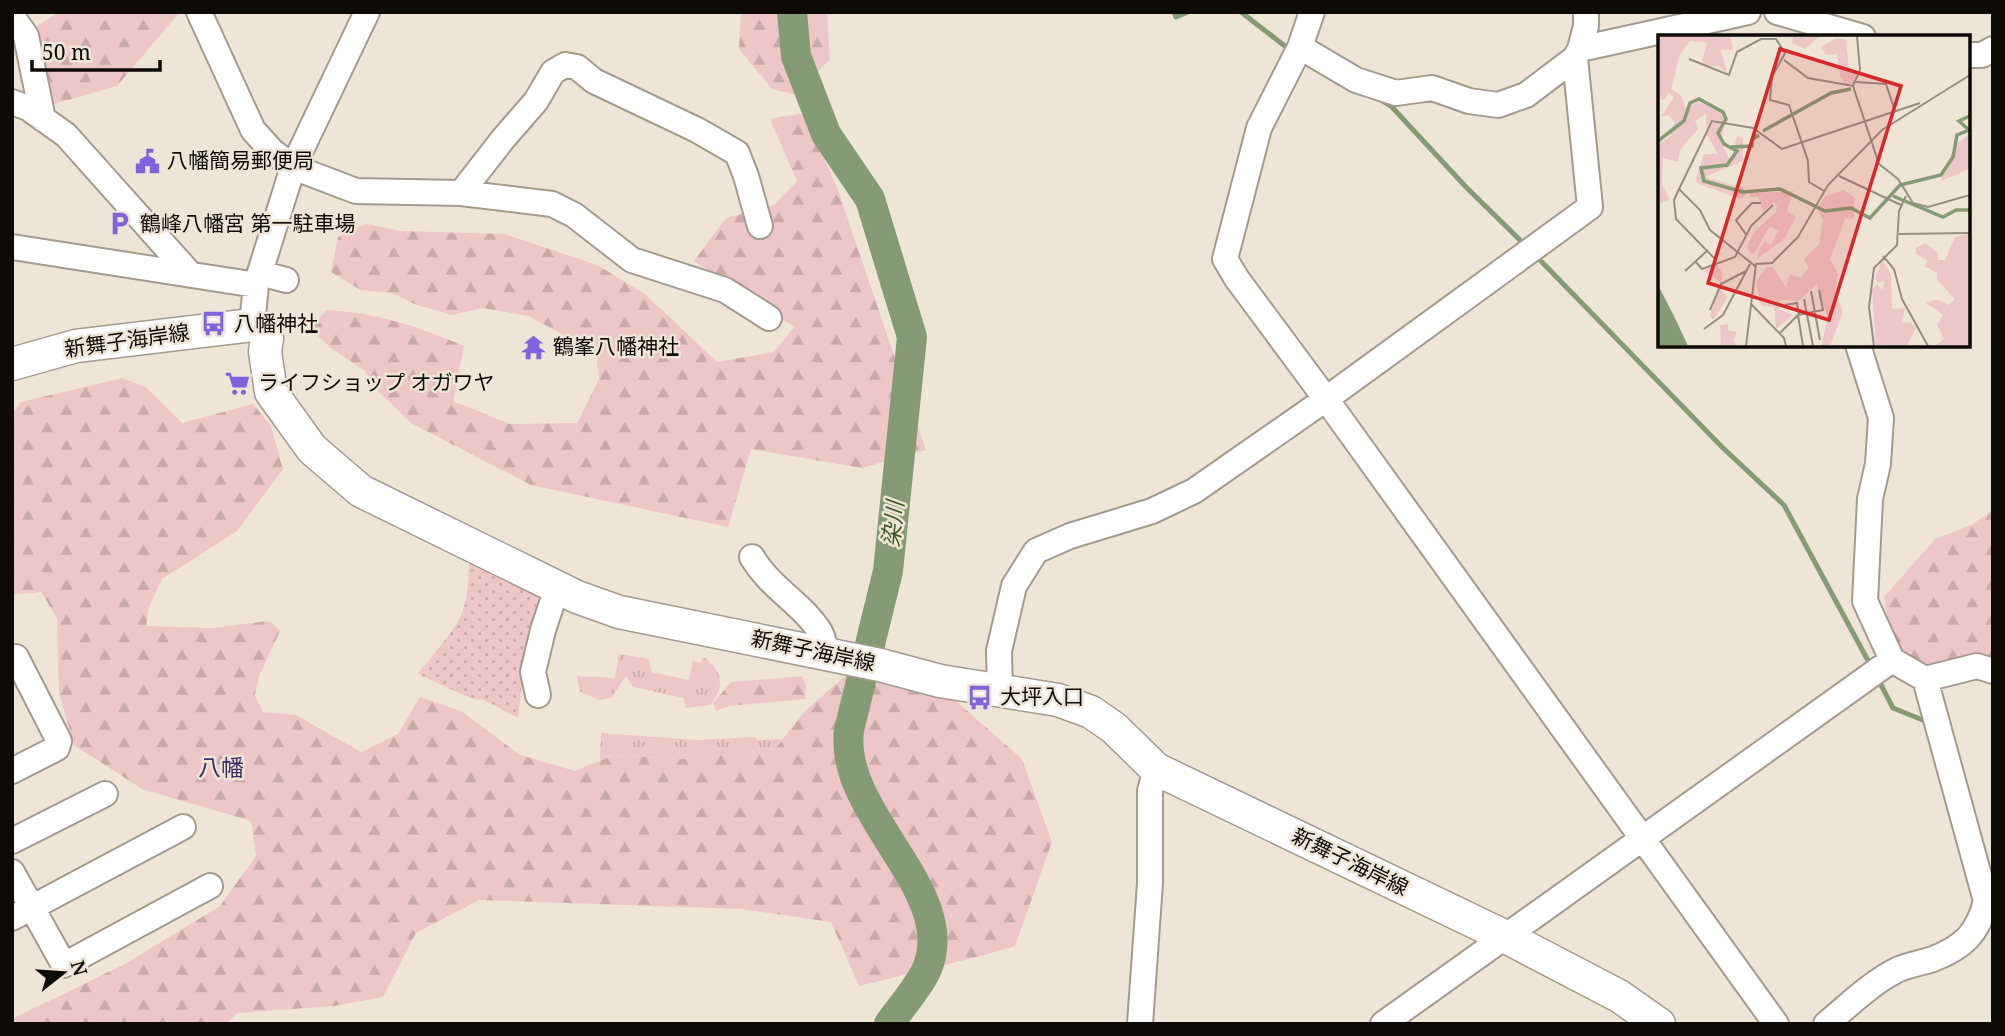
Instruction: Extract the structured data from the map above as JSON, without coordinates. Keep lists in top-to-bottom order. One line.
{"streets":{"main road":["新舞子海岸線"]},"districts":["八幡"],"water":["染川"],"places":{"public building":["八幡簡易郵便局"],"parking":["鶴峰八幡宮 第一駐車場"],"bus stop":["八幡神社","大坪入口"],"temple":["鶴峯八幡神社"],"supermarket":["ライフショップ オガワヤ"]},"scale_bar":"50 m","north":"right"}
